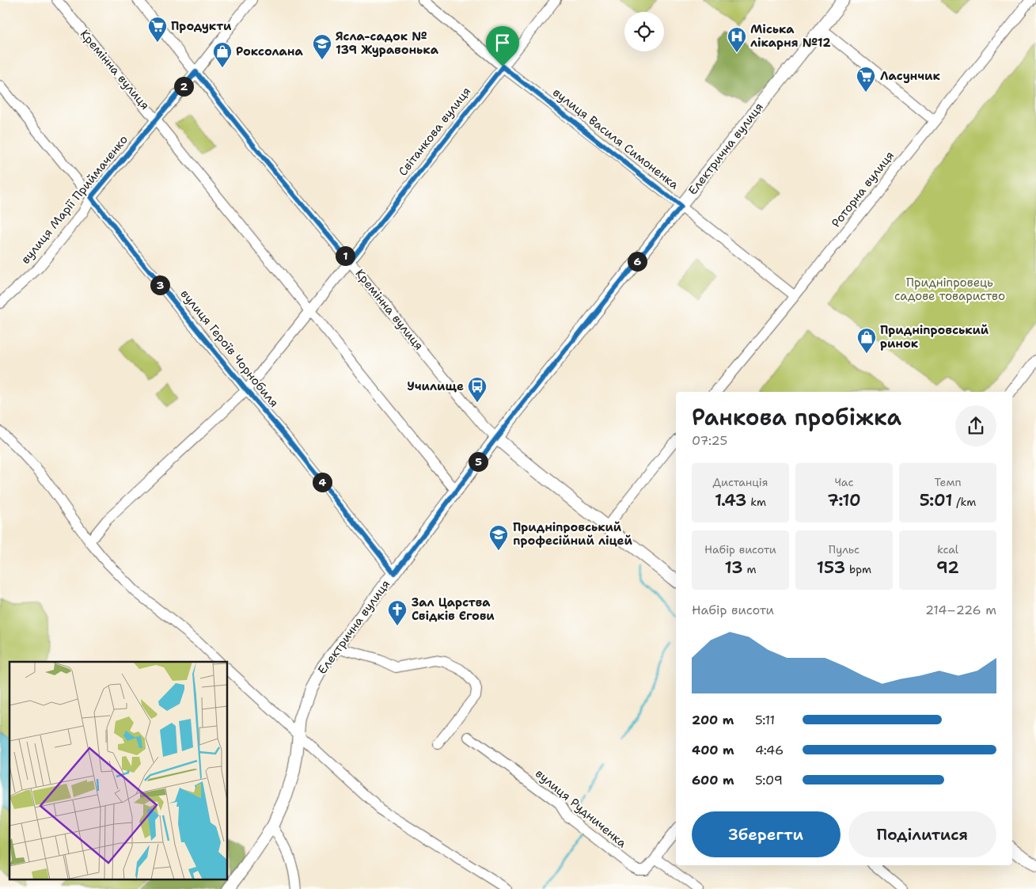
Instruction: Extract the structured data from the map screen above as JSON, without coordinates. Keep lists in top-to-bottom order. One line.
{"streets":{"street":["Кремінна вулиця","Світанкова вулиця","вулиця Василя Симоненка","Електрична вулиця","Роторна вулиця","вулиця Марії Приймаченко","вулиця Героїв Чорнобиля","вулиця Рудниченка"]},"crossings":[["Кремінна вулиця","Світанкова вулиця"],["Кремінна вулиця","Електрична вулиця"],["Кремінна вулиця","вулиця Марії Приймаченко"],["Світанкова вулиця","вулиця Василя Симоненка"],["Світанкова вулиця","вулиця Героїв Чорнобиля"],["вулиця Василя Симоненка","Електрична вулиця"],["вулиця Василя Симоненка","Роторна вулиця"],["Електрична вулиця","вулиця Героїв Чорнобиля"],["вулиця Марії Приймаченко","вулиця Героїв Чорнобиля"]],"parks":["Придніпровець садове товариство"],"places":{"supermarket":["Продукти","Ласунчик"],"hospital":["Міська лікарня №12"],"school or university":["Ясла-садок № 139 Журавонька","Придніпровський професійний ліцей"],"shop":["Роксолана","Придніпровський ринок"],"bus stop":["Училище"],"church":["Зал Царства Свідків Єгови"]},"page":{"pins":["2","1","6","3","5","4"],"heading":["Ранкова пробіжка","07:25"],"stats":[["Дистанція","1.43 km"],["Час","7:10"],["Темп","5:01 /km"],["Набір висоти","13 m"],["Пульс","153 bpm"],["kcal","92"]],"chart":["Набір висоти","214–226 m"],"list":[{"name":"200 m","note":"5:11"},{"name":"400 m","note":"4:46"},{"name":"600 m","note":"5:09"}],"buttons":["Зберегти","Поділитися"]}}
